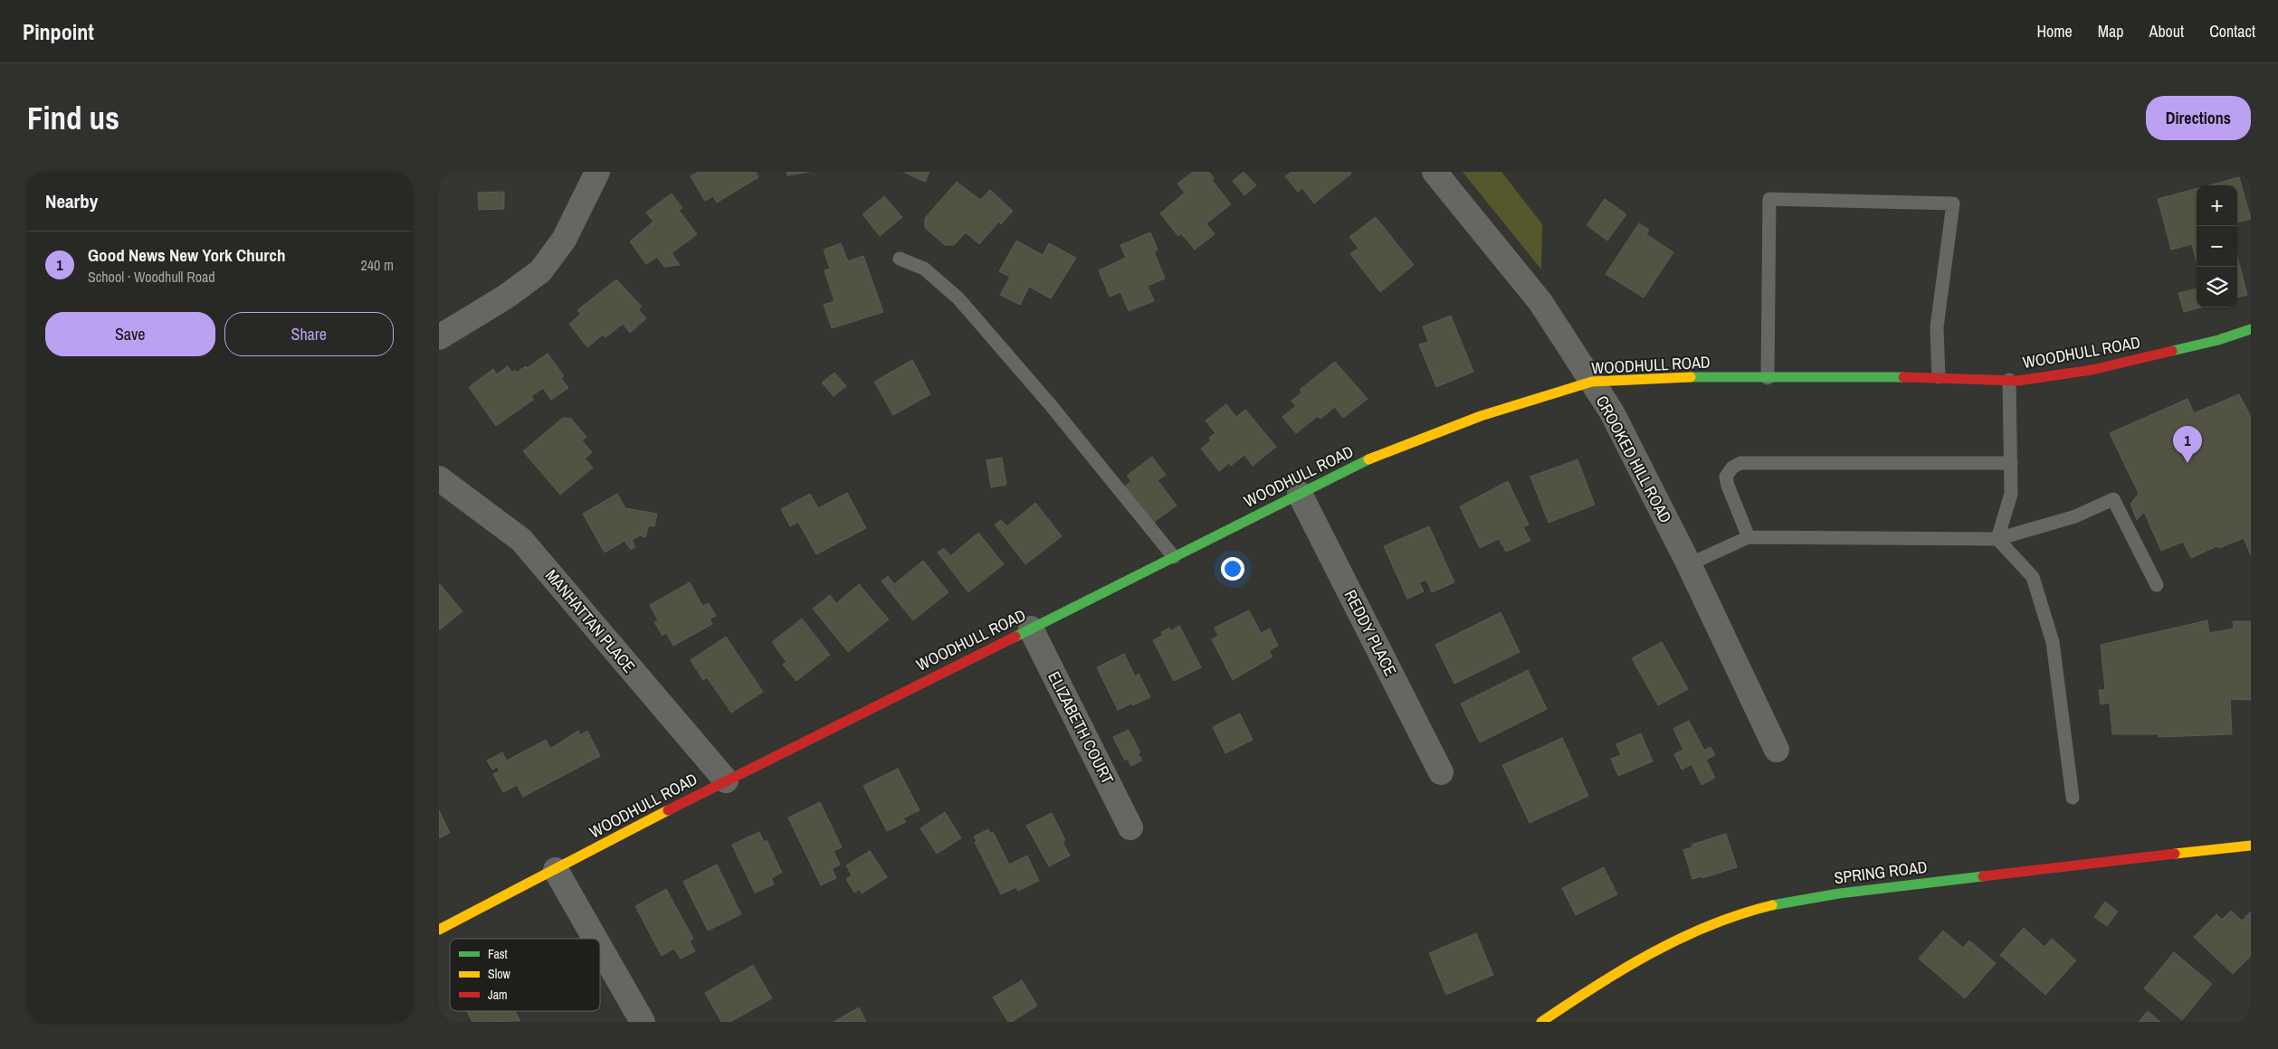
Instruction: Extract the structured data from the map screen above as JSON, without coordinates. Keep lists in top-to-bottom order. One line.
{"streets":{"street":["WOODHULL ROAD","CROOKED HILL ROAD","MANHATTAN PLACE","REDDY PLACE","ELIZABETH COURT","SPRING ROAD"]},"crossings":[["WOODHULL ROAD","CROOKED HILL ROAD"],["WOODHULL ROAD","MANHATTAN PLACE"],["WOODHULL ROAD","REDDY PLACE"],["WOODHULL ROAD","ELIZABETH COURT"]],"legend":["Fast","Slow","Jam"],"page":{"header":"Pinpoint","nav":["Home","Map","About","Contact"],"buttons":["Directions",["Save","Share"]],"title":"Find us","heading":"Nearby","map_buttons":["+","−"],"list":[{"mark":"1","name":"Good News New York Church","note":"School · Woodhull Road","value":"240 m"}],"pins":"1"}}
